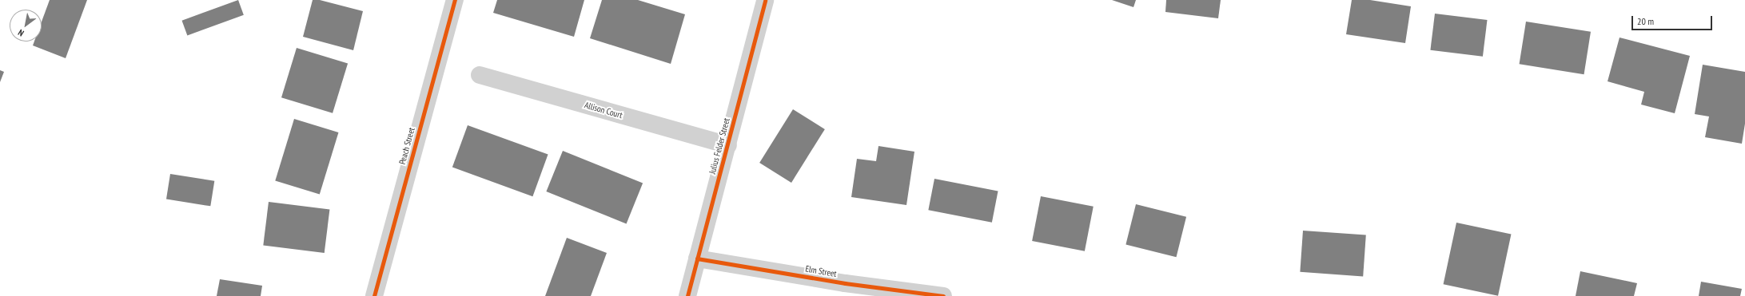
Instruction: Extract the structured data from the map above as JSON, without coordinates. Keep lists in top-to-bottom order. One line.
{"streets":{"street":["Allison Court","Peach Street","Julius Felder Street","Elm Street"]},"crossings":[["Allison Court","Julius Felder Street"],["Julius Felder Street","Elm Street"]],"scale_bar":"20 m","north":"bottom left"}
